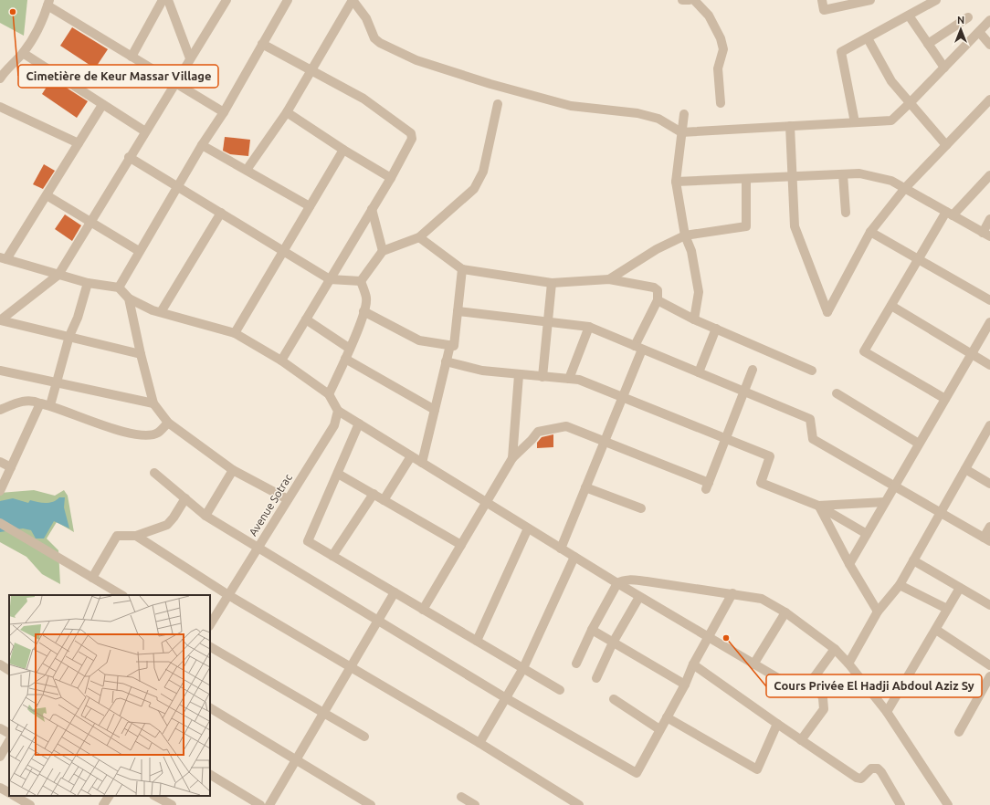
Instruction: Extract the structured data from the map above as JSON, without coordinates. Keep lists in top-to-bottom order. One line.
{"streets":{"street":["Avenue Sotrac"]},"places":["Cimetière de Keur Massar Village","Cours Privée El Hadji Abdoul Aziz Sy"],"north":"top"}
